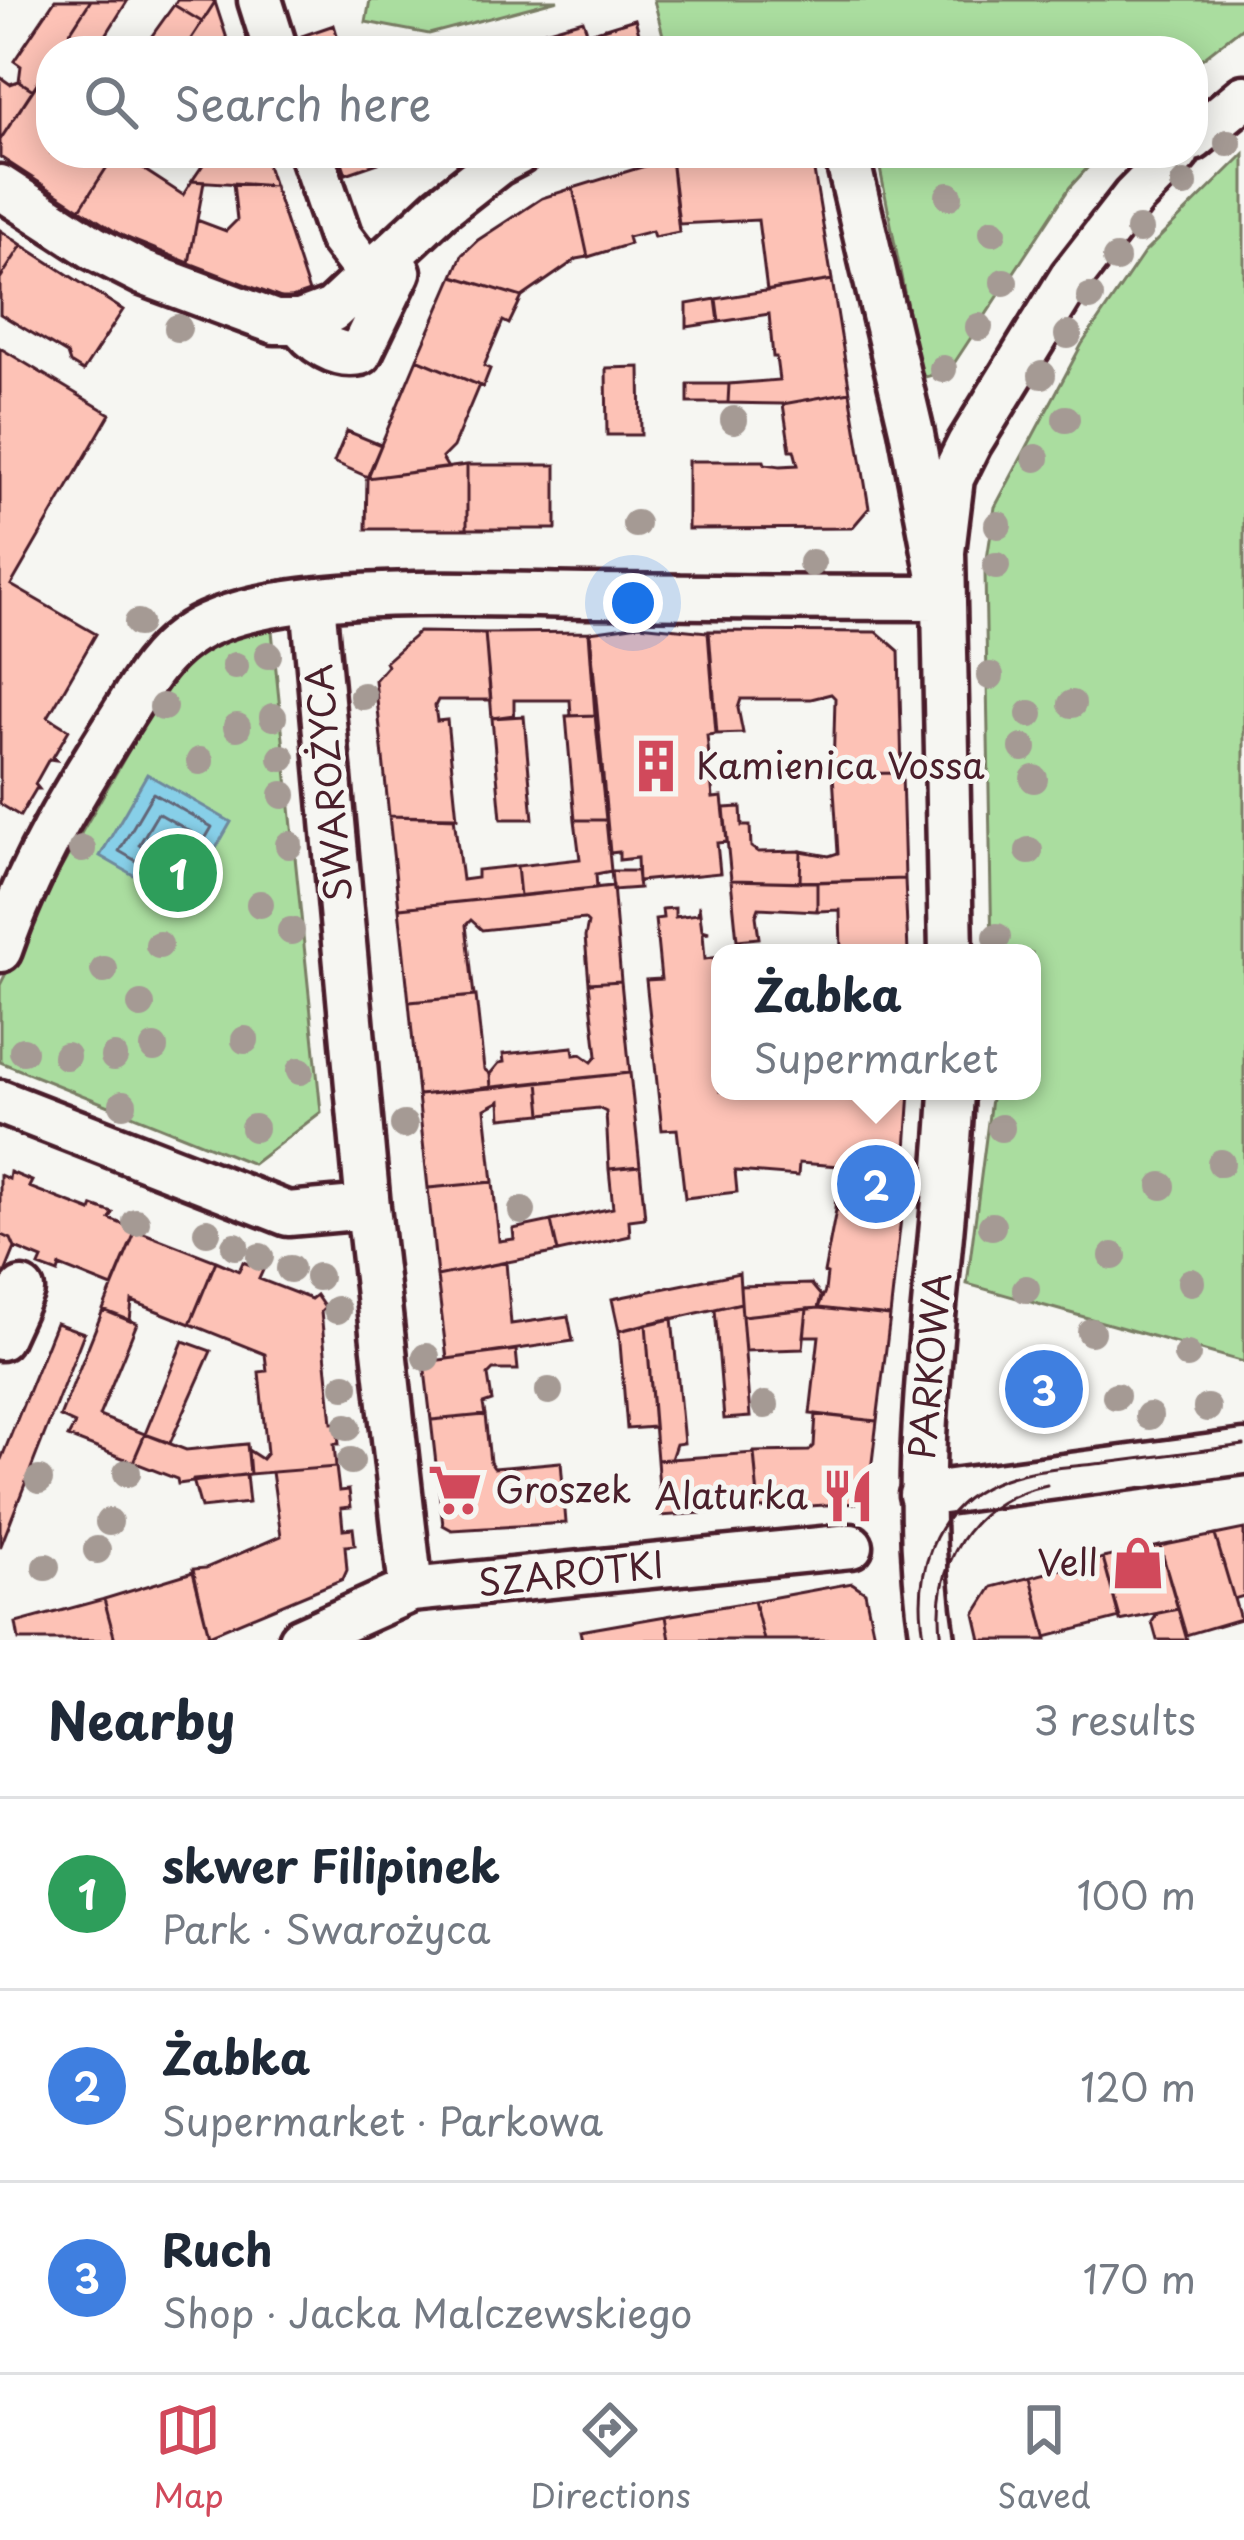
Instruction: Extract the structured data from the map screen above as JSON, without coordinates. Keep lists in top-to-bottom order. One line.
{"streets":{"street":["SWAROŻYCA","PARKOWA","SZAROTKI"]},"crossings":[["SWAROŻYCA","SZAROTKI"]],"places":{"building":["Kamienica Vossa"],"supermarket":["Groszek"],"restaurant":["Alaturka"],"shop":["Vell"]},"page":{"search":"Search here","pins":["1","2","3"],"popup":["Żabka","Supermarket"],"heading":["Nearby","3 results"],"list":[{"mark":"1","name":"skwer Filipinek","note":"Park · Swarożyca","value":"100 m"},{"mark":"2","name":"Żabka","note":"Supermarket · Parkowa","value":"120 m"},{"mark":"3","name":"Ruch","note":"Shop · Jacka Malczewskiego","value":"170 m"}],"nav":["Map","Directions","Saved"]}}
